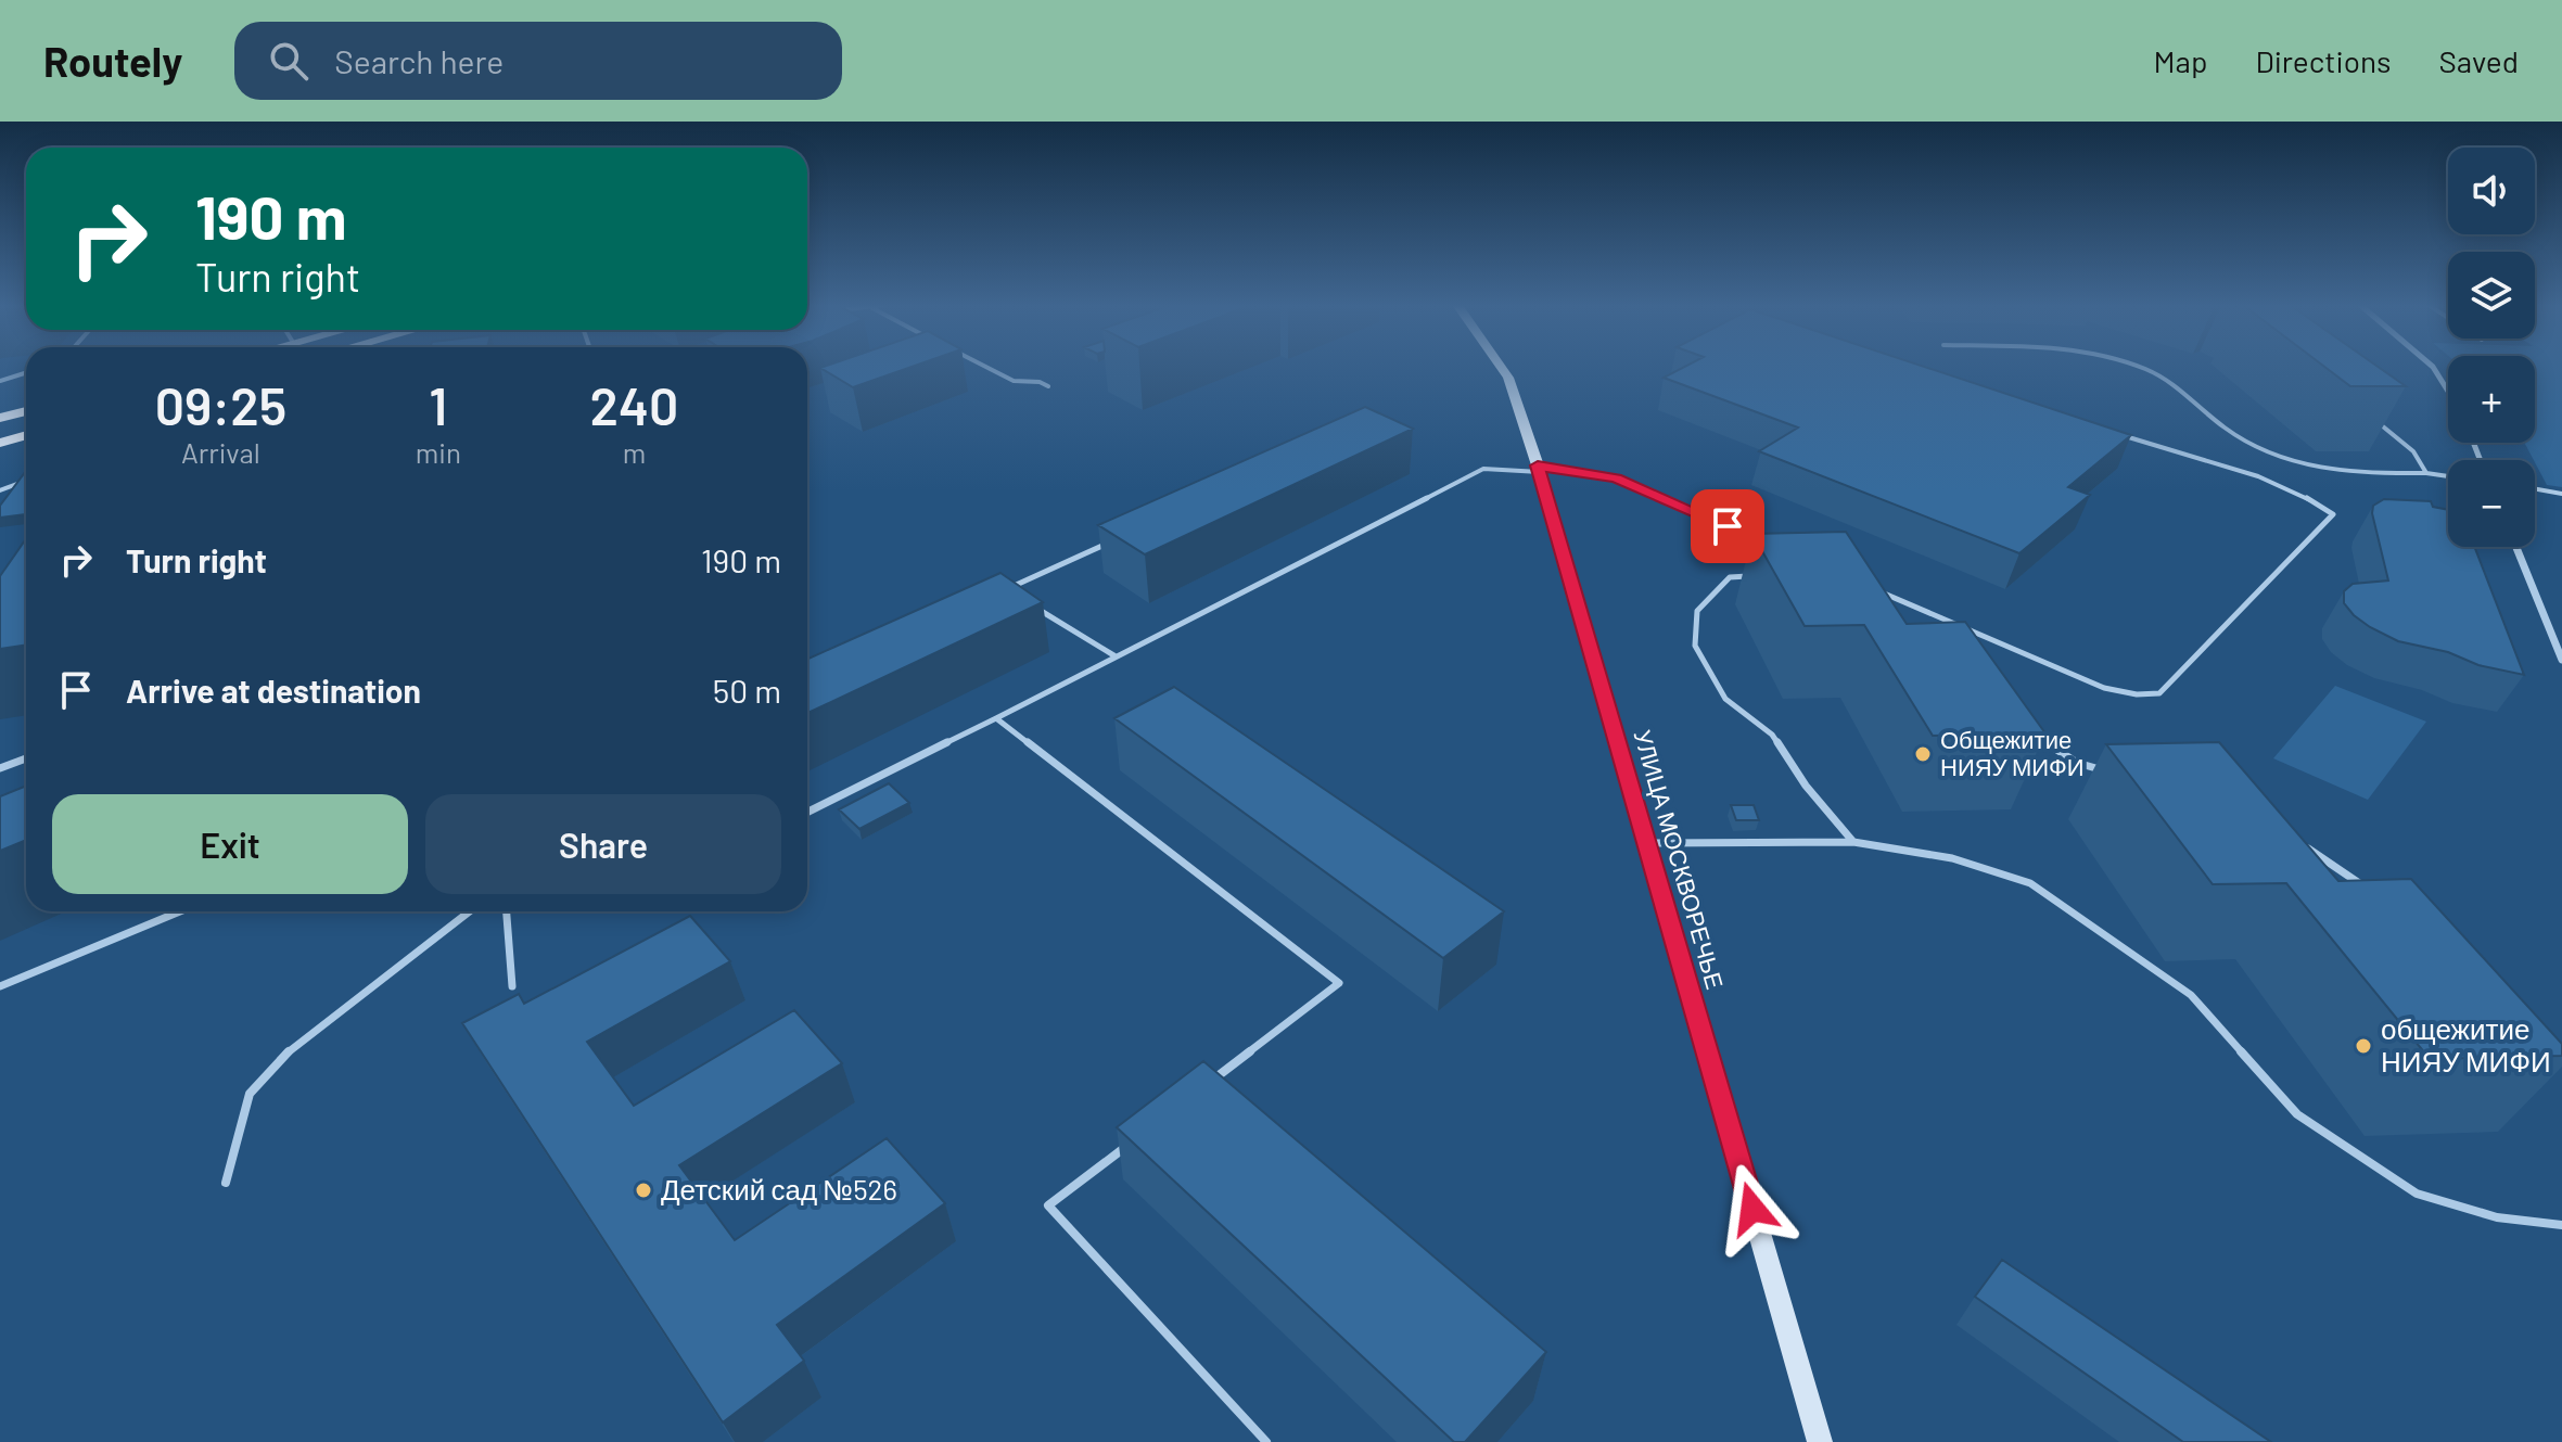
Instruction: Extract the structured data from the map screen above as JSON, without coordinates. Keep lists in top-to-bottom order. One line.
{"streets":{"main road":["УЛИЦА МОСКВОРЕЧЬЕ"]},"places":["Общежитие НИЯУ МИФИ","общежитие НИЯУ МИФИ","Детский сад №526"],"page":{"header":"Routely","search":"Search here","nav":["Map","Directions","Saved"],"map_buttons":["+","−"],"turn":["190 m","Turn right"],"eta":["09:25","Arrival","1","min","240","m"],"list":[{"name":"Turn right","value":"190 m"},{"name":"Arrive at destination","value":"50 m"}],"buttons":["Exit","Share"]}}
